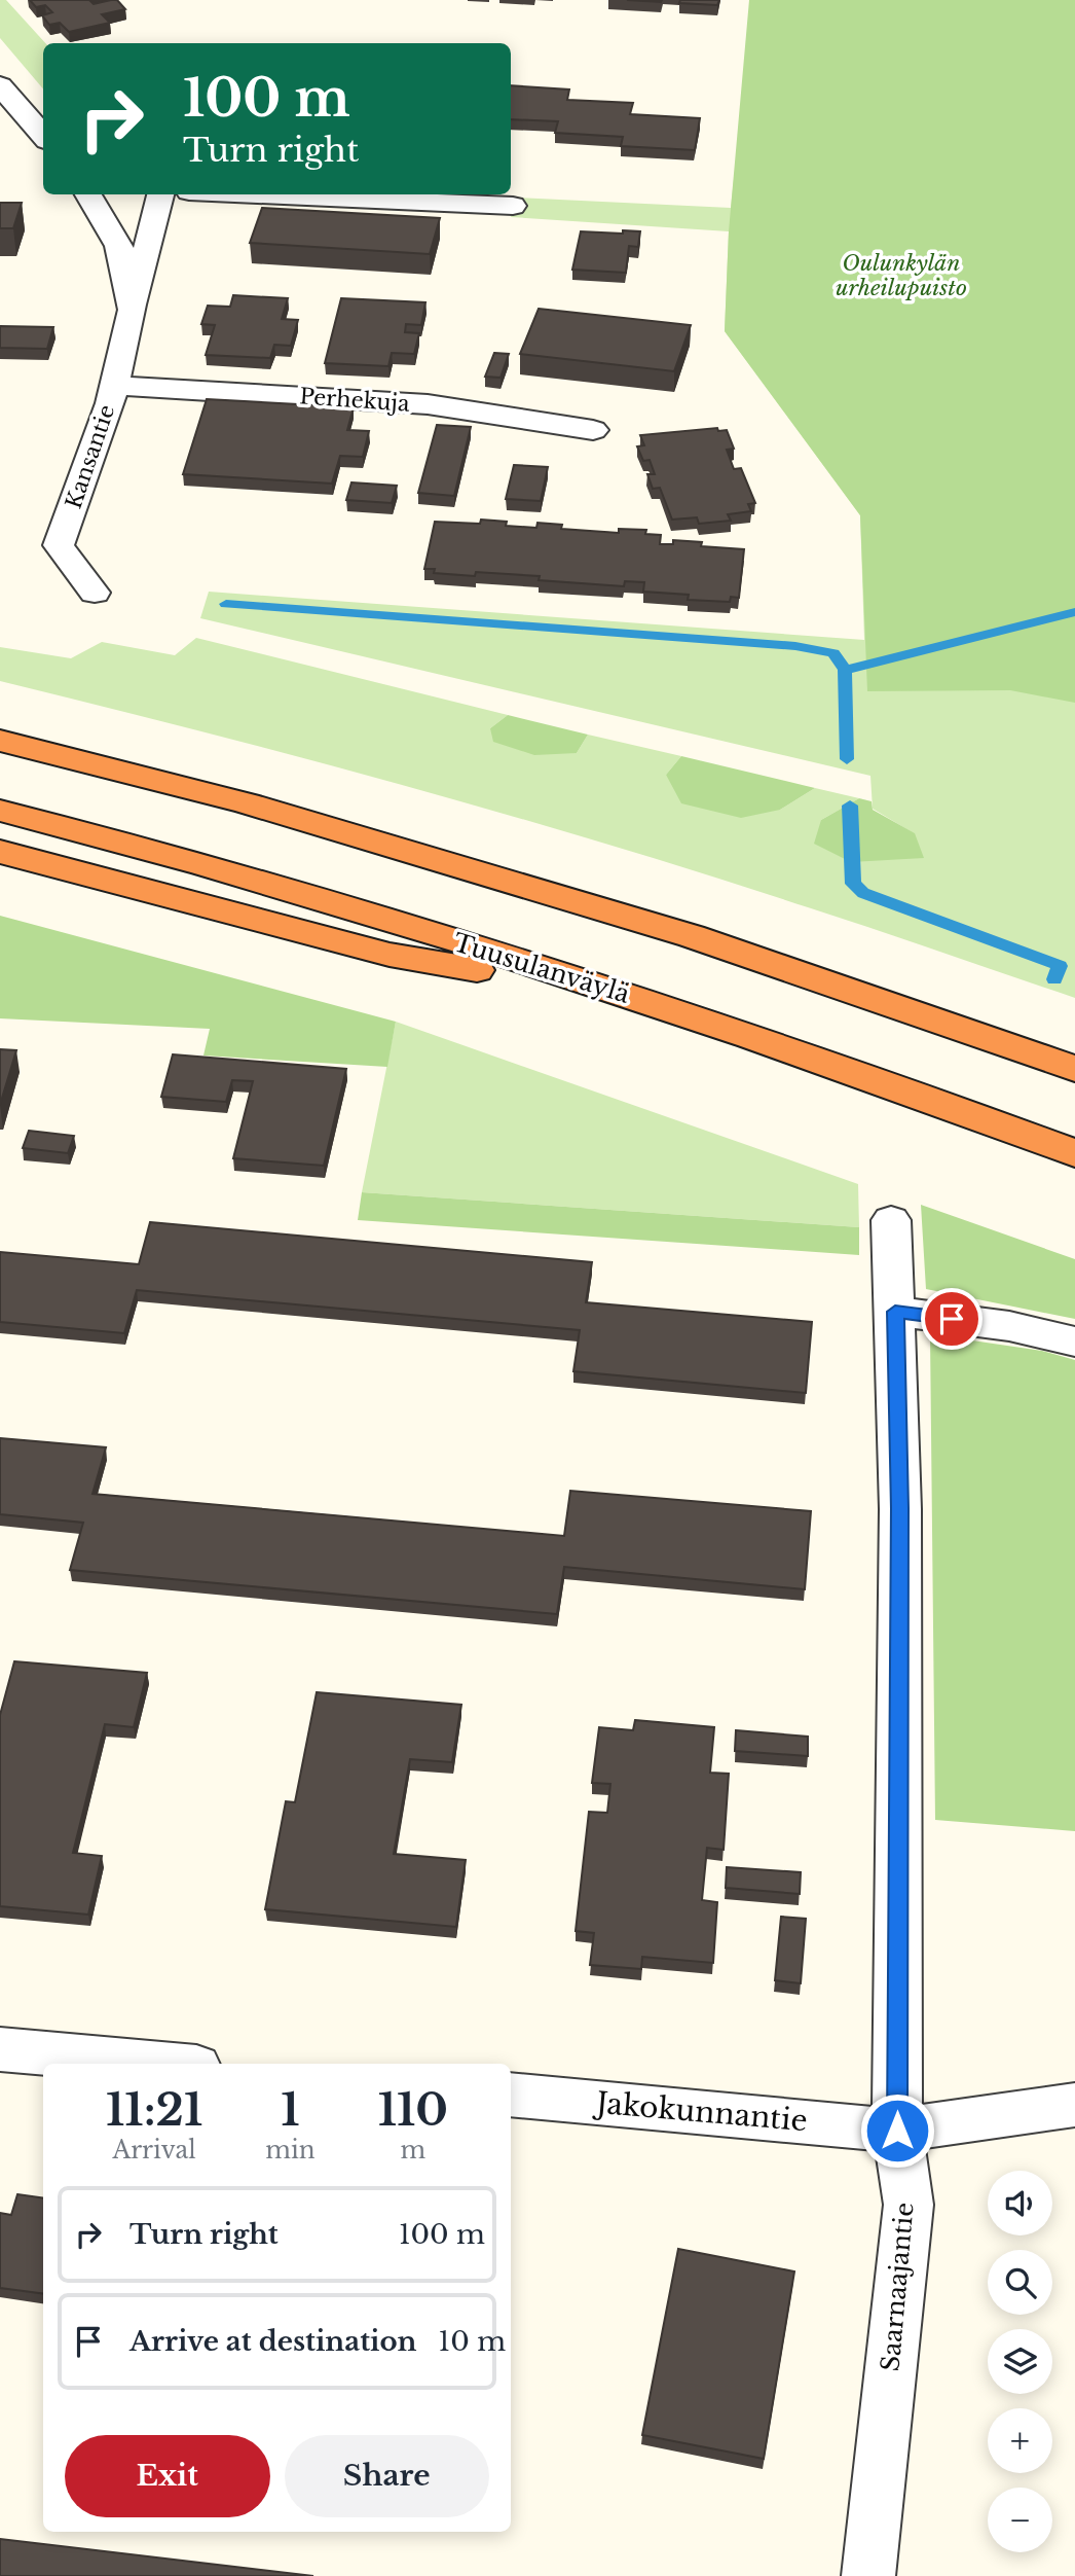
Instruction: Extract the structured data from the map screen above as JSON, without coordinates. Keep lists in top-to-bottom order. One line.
{"streets":{"highway":["Tuusulanväylä"],"street":["Perhekuja","Kansantie","Jakokunnantie","Saarnaajantie"]},"crossings":[["Perhekuja","Kansantie"],["Jakokunnantie","Saarnaajantie"]],"parks":["Oulunkylän urheilupuisto"],"page":{"turn":["100 m","Turn right"],"eta":["11:21","Arrival","1","min","110","m"],"map_buttons":["+","−"],"list":[{"name":"Turn right","value":"100 m"},{"name":"Arrive at destination","value":"10 m"}],"buttons":["Exit","Share"]}}
